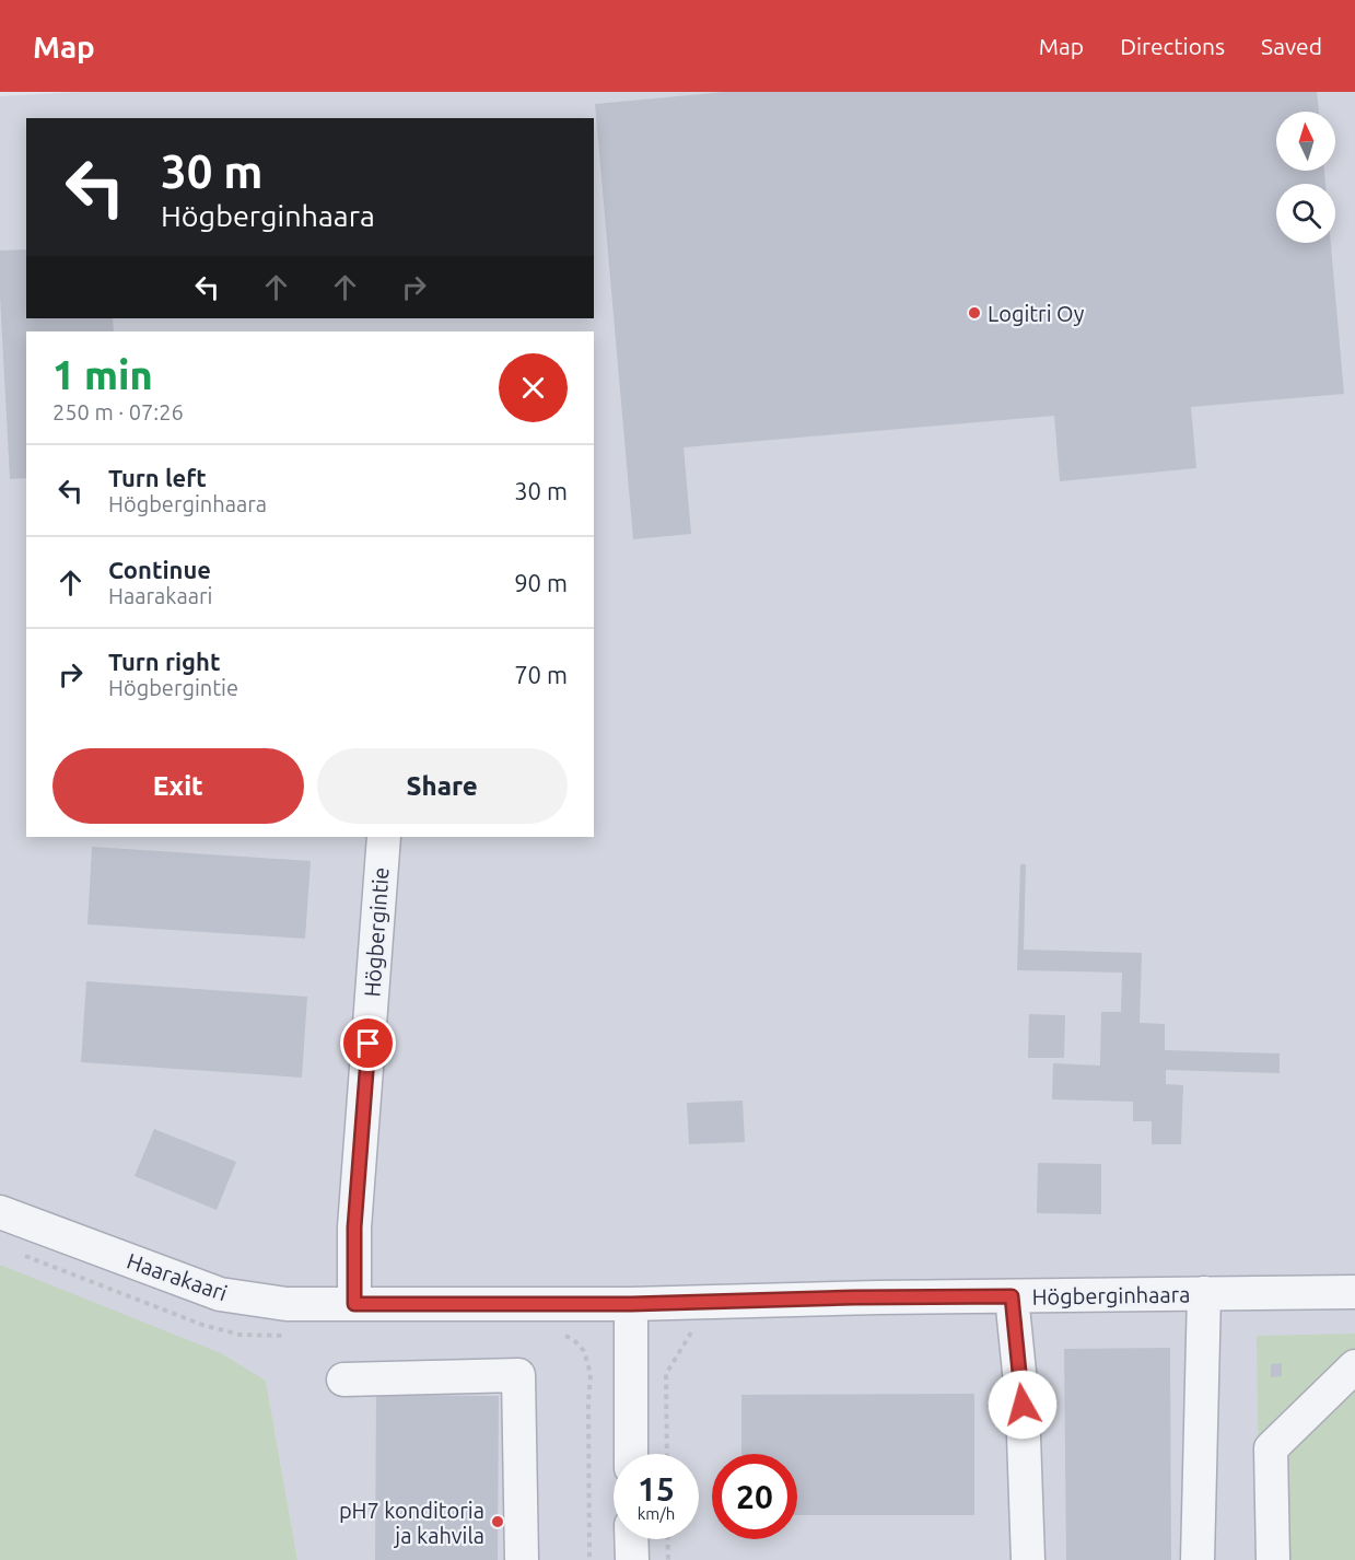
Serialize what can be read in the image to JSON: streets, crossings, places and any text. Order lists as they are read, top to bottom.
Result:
{
  "streets": {
    "street": ["Högbergintie", "Haarakaari", "Högberginhaara"]
  },
  "crossings": [
    ["Högbergintie", "Haarakaari"],
    ["Haarakaari", "Högberginhaara"]
  ],
  "places": ["Logitri Oy", "pH7 konditoria ja kahvila"],
  "north": "top",
  "page": {
    "header": "Map",
    "nav": ["Map", "Directions", "Saved"],
    "turn": ["30 m", "Högberginhaara"],
    "heading": ["1 min", "250 m · 07:26"],
    "list": [
      {
        "name": "Turn left",
        "note": "Högberginhaara",
        "value": "30 m"
      },
      {
        "name": "Continue",
        "note": "Haarakaari",
        "value": "90 m"
      },
      {
        "name": "Turn right",
        "note": "Högbergintie",
        "value": "70 m"
      }
    ],
    "buttons": ["Exit", "Share"],
    "speed": "15 km/h",
    "limit": "20"
  }
}
